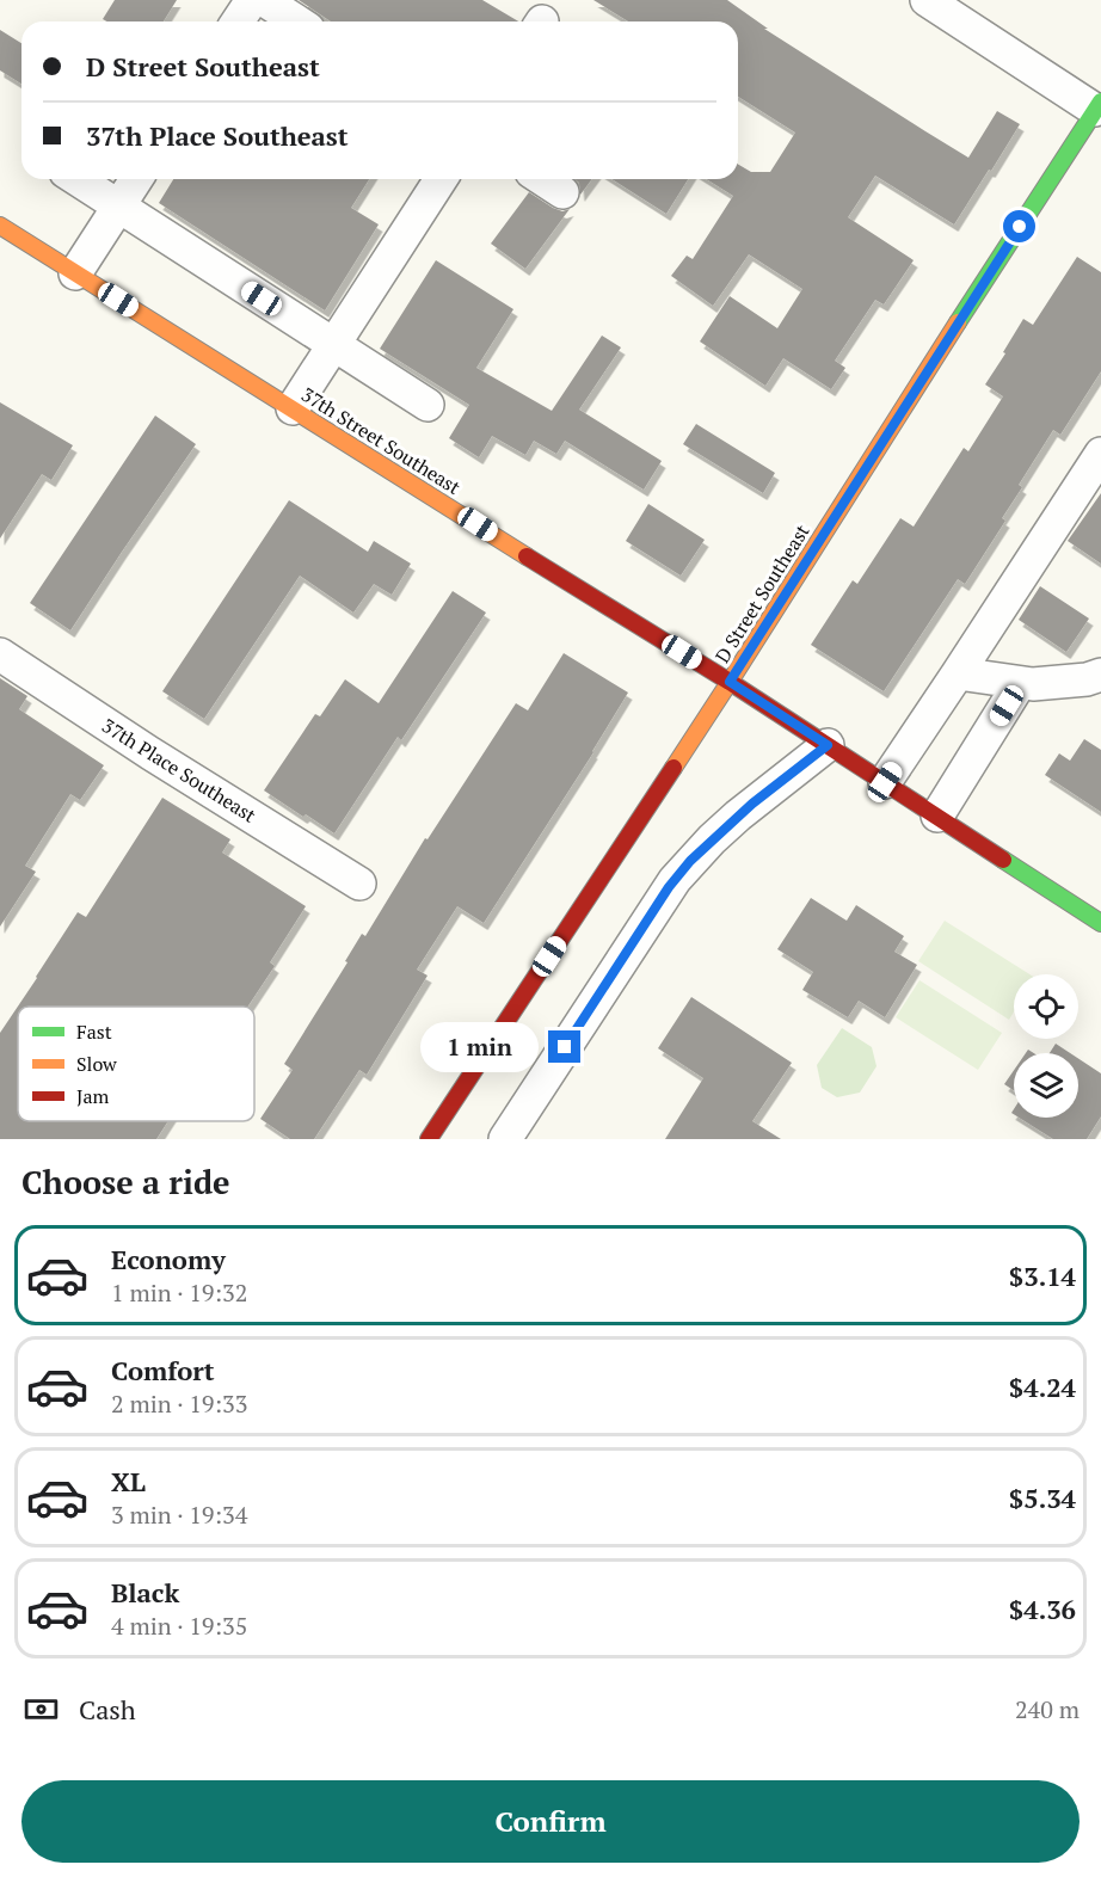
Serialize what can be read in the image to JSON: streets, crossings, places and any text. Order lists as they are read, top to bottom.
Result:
{
  "streets": {
    "street": ["37th Street Southeast", "D Street Southeast", "37th Place Southeast"]
  },
  "crossings": [
    ["37th Street Southeast", "D Street Southeast"]
  ],
  "legend": ["Fast", "Slow", "Jam"],
  "page": {
    "banner": ["D Street Southeast", "37th Place Southeast"],
    "bubble": "1 min",
    "heading": "Choose a ride",
    "list": [
      {
        "name": "Economy",
        "note": "1 min · 19:32",
        "value": "$3.14"
      },
      {
        "name": "Comfort",
        "note": "2 min · 19:33",
        "value": "$4.24"
      },
      {
        "name": "XL",
        "note": "3 min · 19:34",
        "value": "$5.34"
      },
      {
        "name": "Black",
        "note": "4 min · 19:35",
        "value": "$4.36"
      }
    ],
    "pay": ["Cash", "240 m"],
    "buttons": "Confirm"
  }
}
